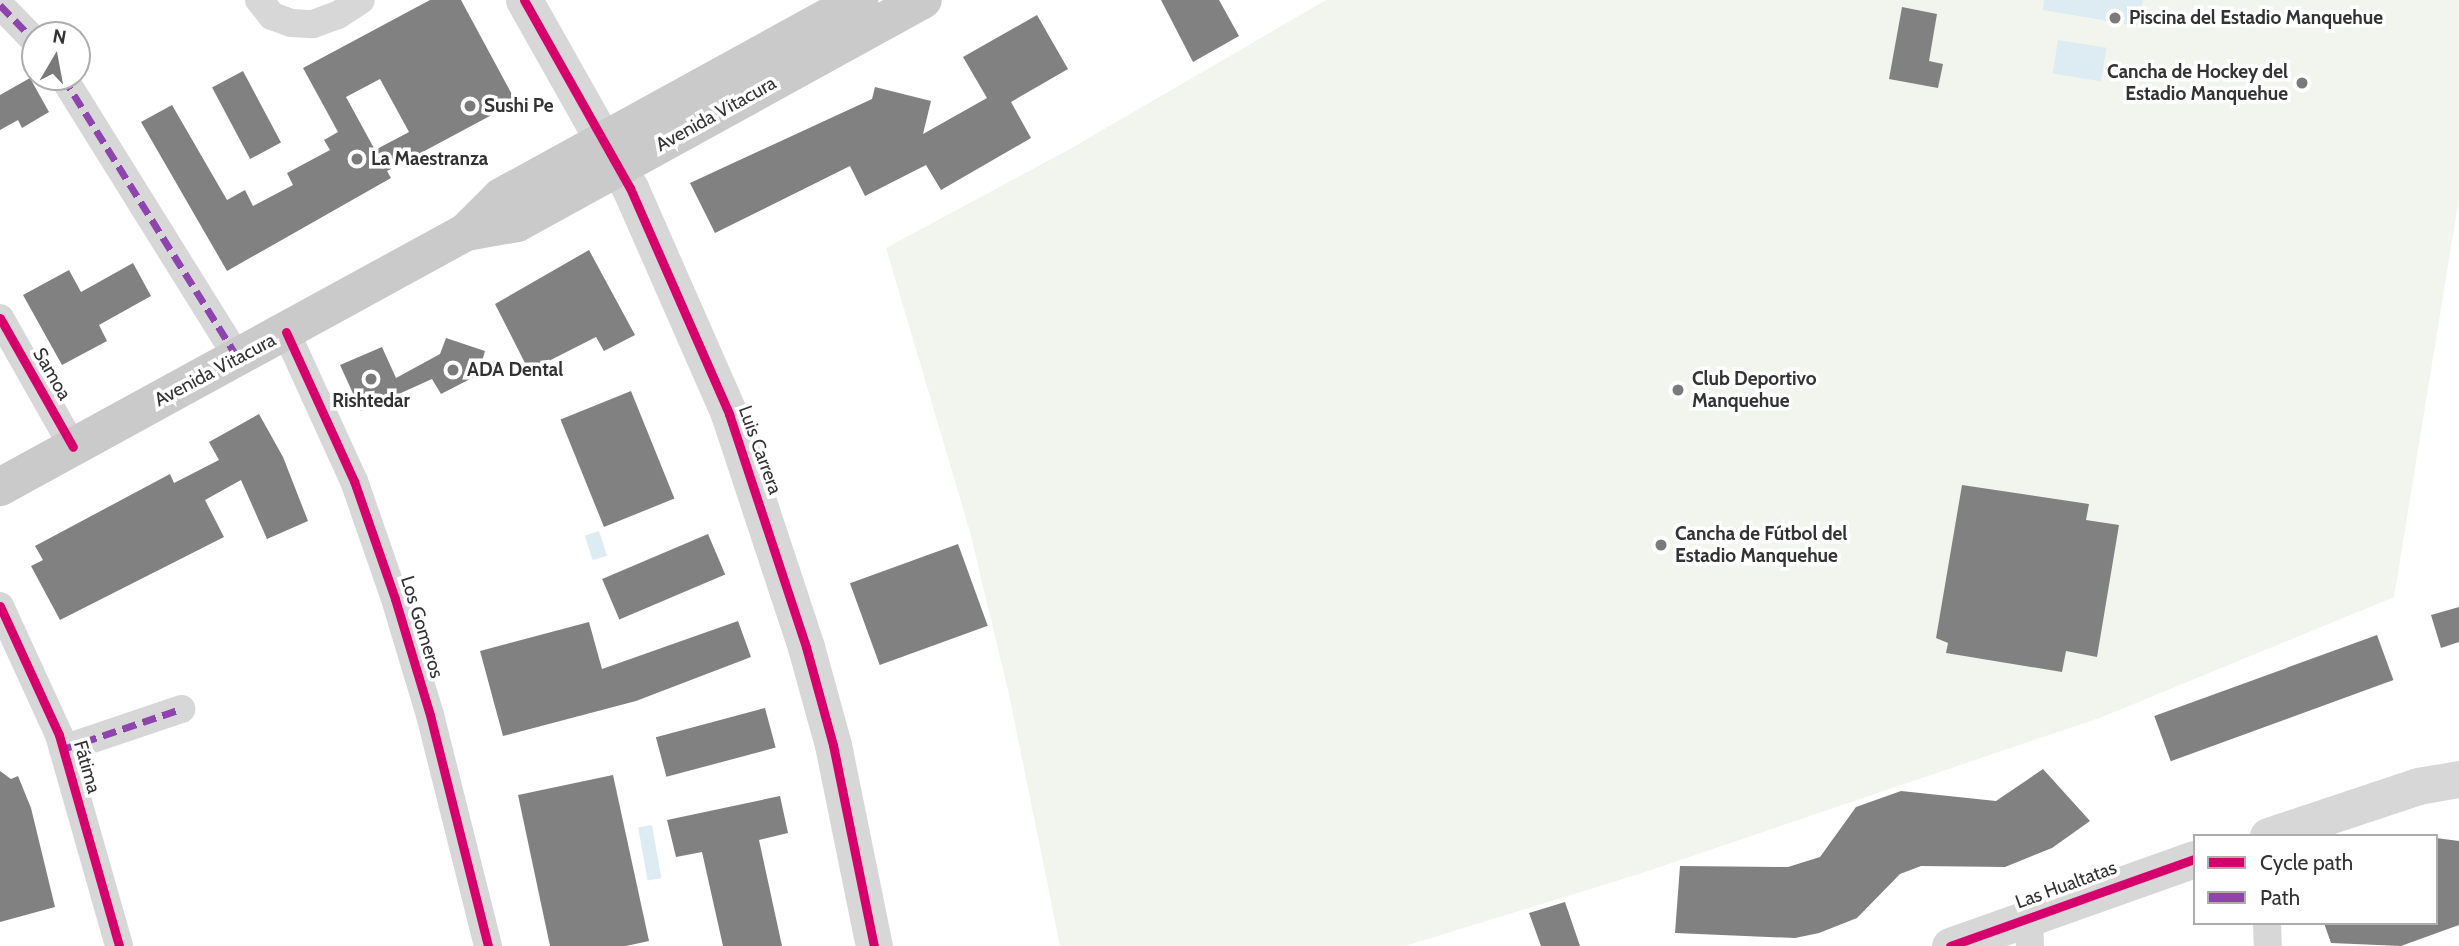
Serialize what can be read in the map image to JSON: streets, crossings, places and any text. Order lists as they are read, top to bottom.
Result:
{
  "streets": {
    "main road": ["Avenida Vitacura"],
    "street": [
      "Samoa",
      "Luis Carrera",
      "Los Gomeros",
      "Fátima",
      "Las Hualtatas"
    ]
  },
  "crossings": [
    ["Avenida Vitacura", "Samoa"],
    ["Avenida Vitacura", "Luis Carrera"],
    ["Avenida Vitacura", "Los Gomeros"]
  ],
  "places": [
    "Piscina del Estadio Manquehue",
    "Cancha de Hockey del Estadio Manquehue",
    "Sushi Pe",
    "La Maestranza",
    "ADA Dental",
    "Rishtedar",
    "Club Deportivo Manquehue",
    "Cancha de Fútbol del Estadio Manquehue"
  ],
  "legend": ["Cycle path", "Path"],
  "north": "top"
}
